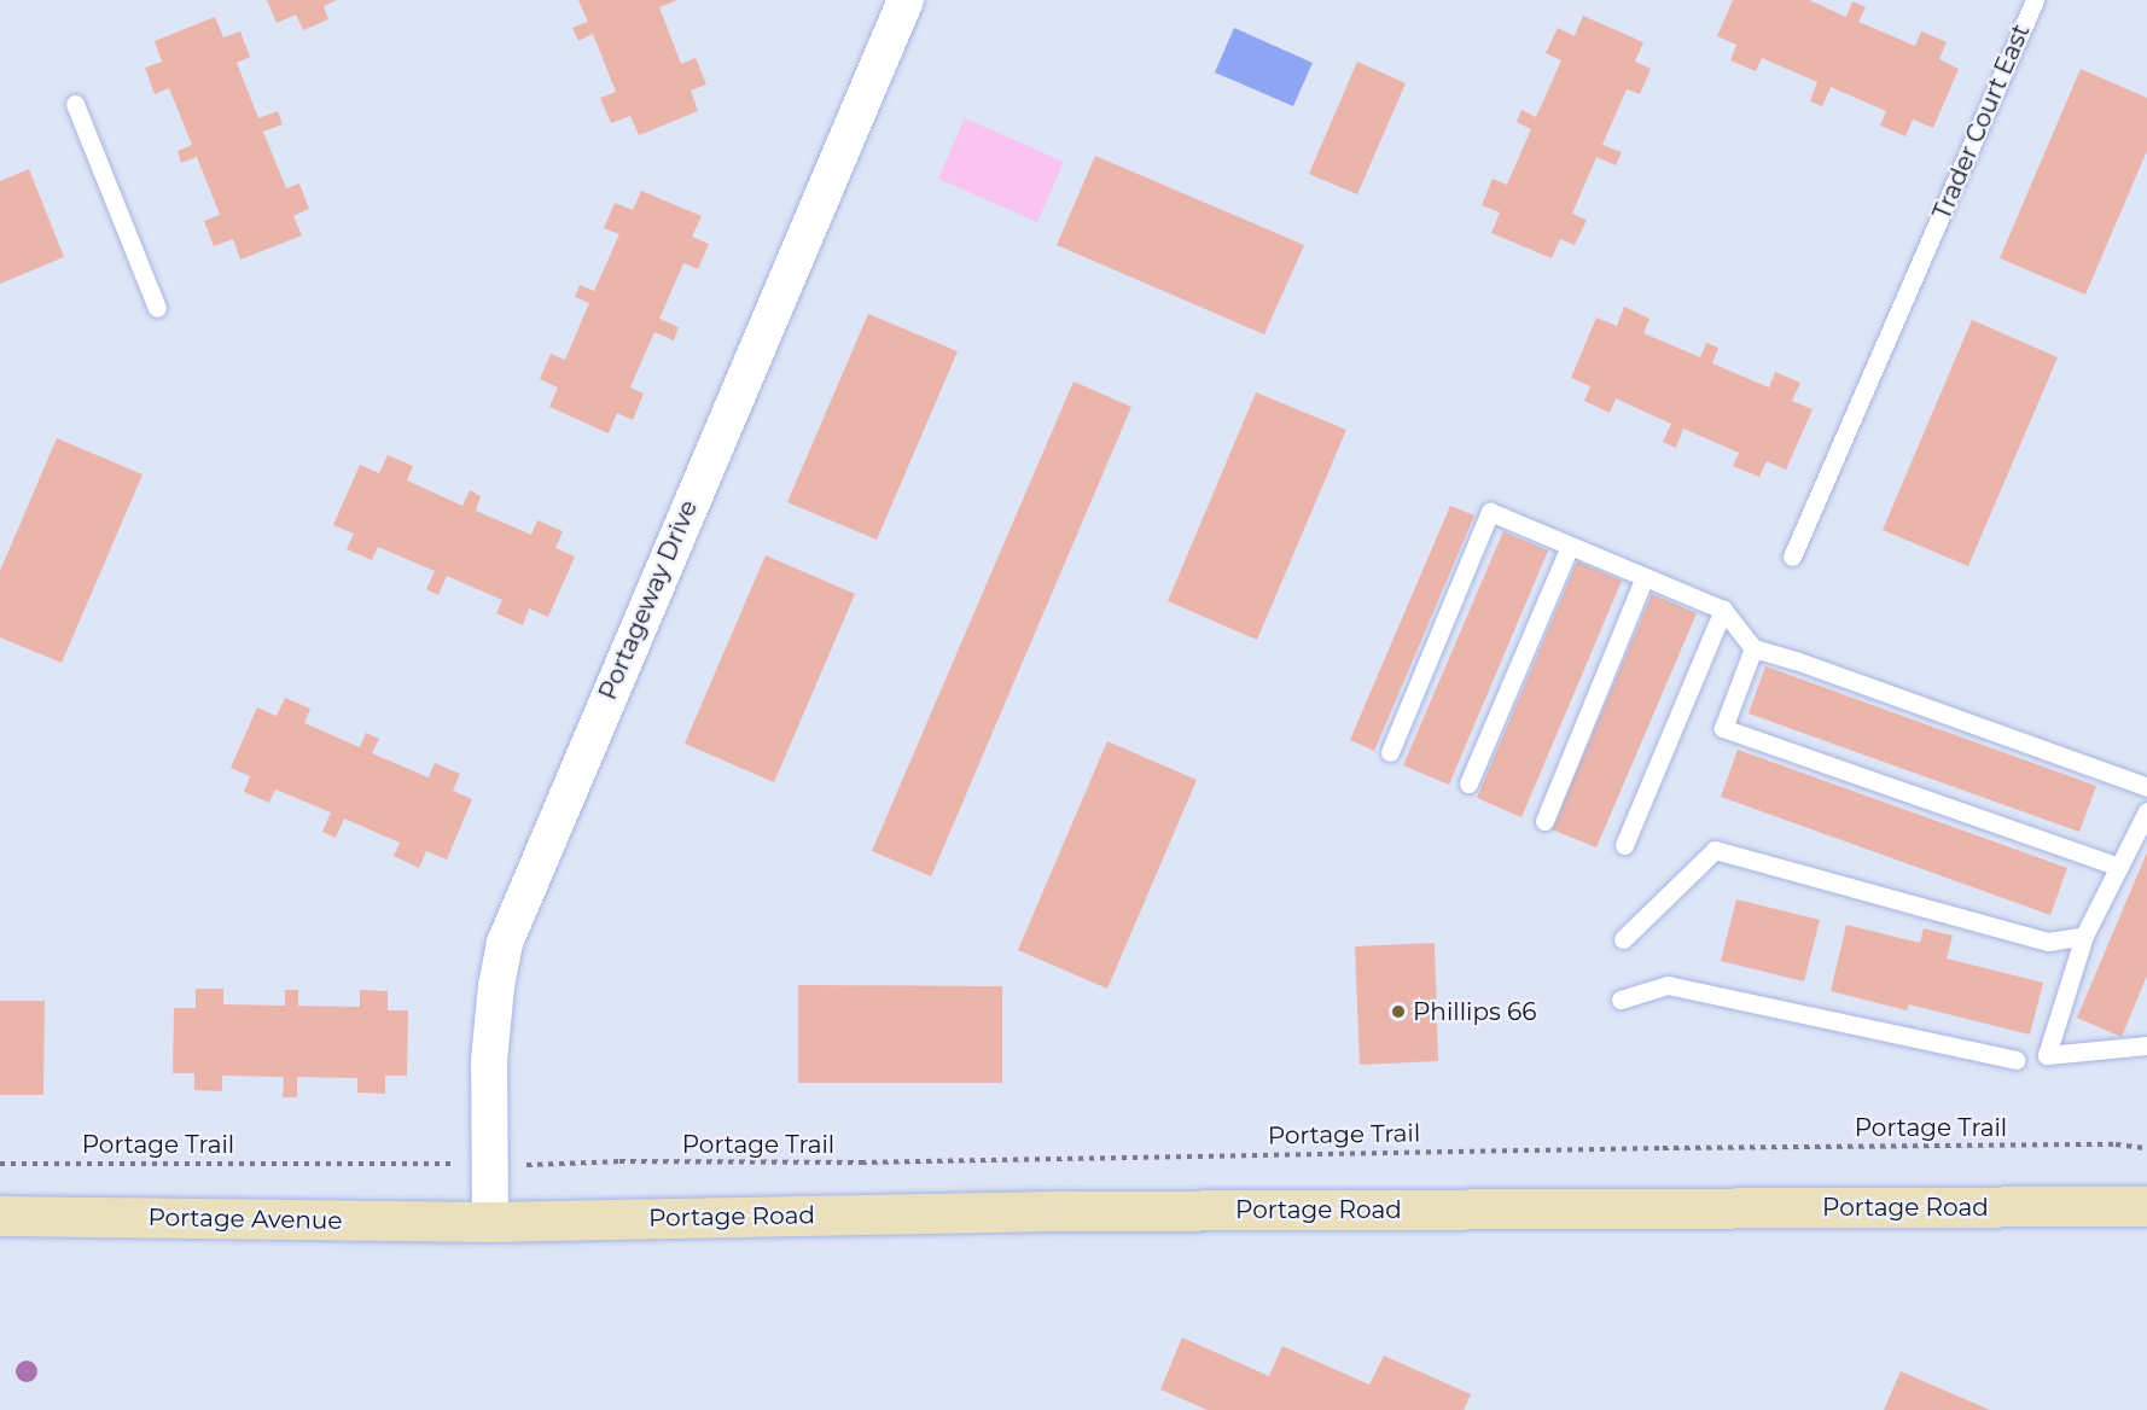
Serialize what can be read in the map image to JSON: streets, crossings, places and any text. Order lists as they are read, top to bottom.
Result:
{
  "streets": {
    "main road": ["Portage Road", "Portage Avenue"],
    "street": ["Portageway Drive"],
    "lane": ["Trader Court East"],
    "path": ["Portage Trail"]
  },
  "crossings": [
    ["Portageway Drive", "Portage Road"],
    ["Portageway Drive", "Portage Avenue"],
    ["Portage Road", "Portage Avenue"]
  ],
  "places": ["Phillips 66"]
}
